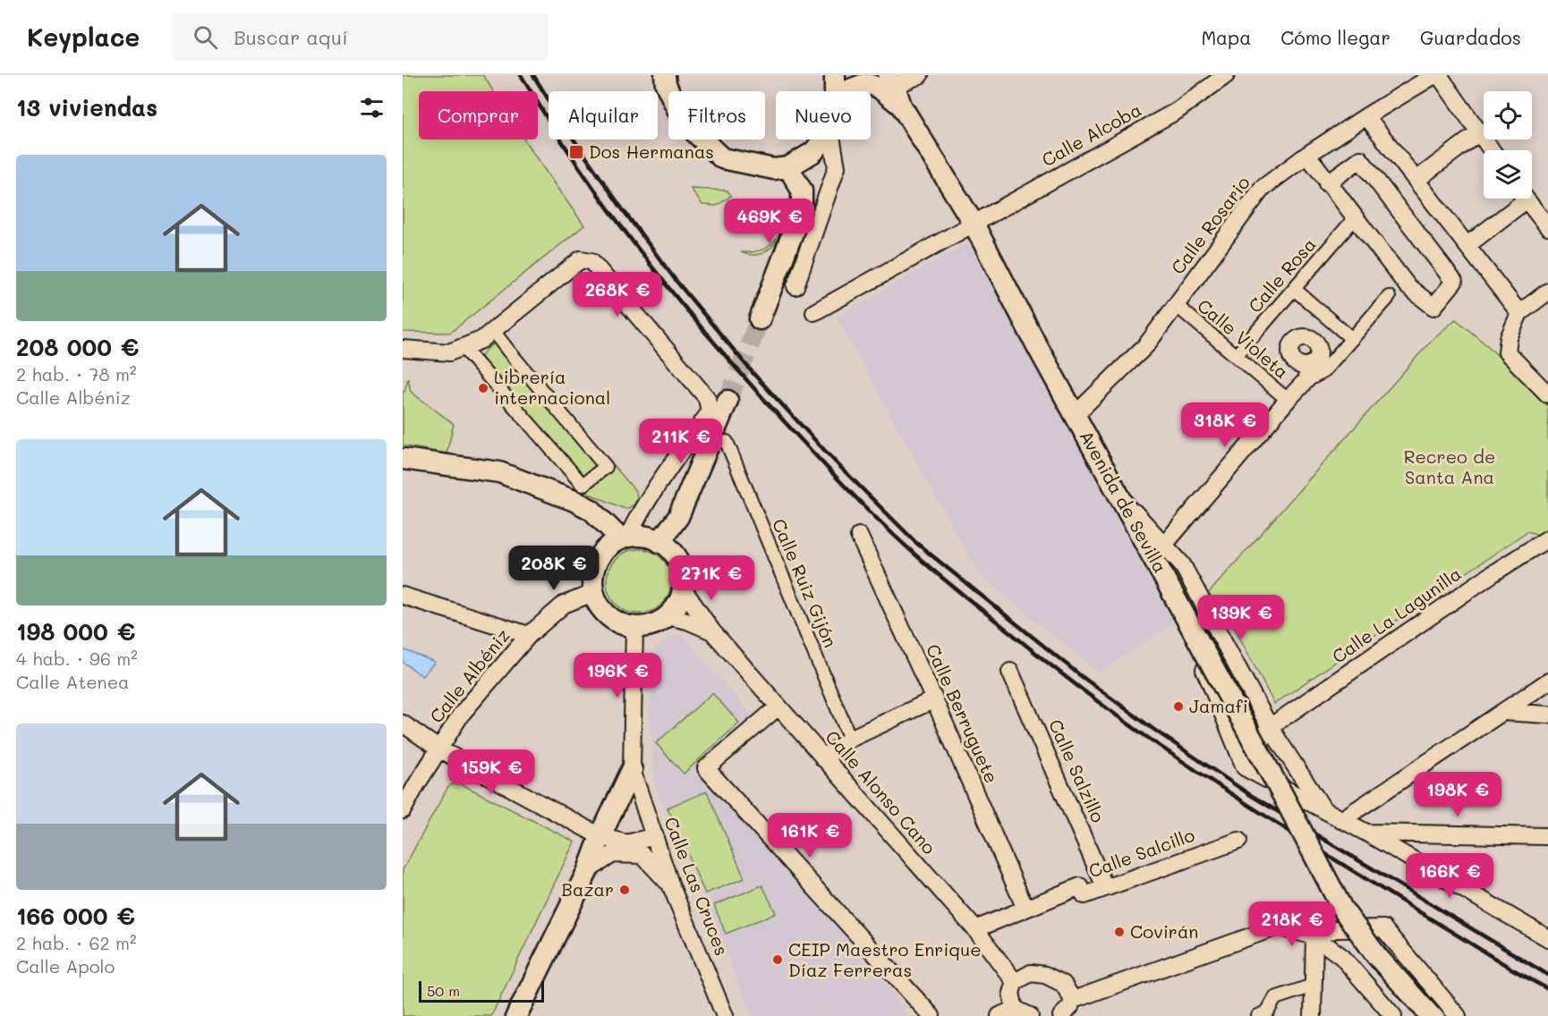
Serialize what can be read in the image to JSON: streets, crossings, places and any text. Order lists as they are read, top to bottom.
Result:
{
  "streets": {
    "street": [
      "Calle Alcoba",
      "Calle Rosario",
      "Calle Rosa",
      "Calle Violeta",
      "Avenida de Sevilla",
      "Calle Ruiz Gijón",
      "Calle La Lagunilla",
      "Calle Albéniz",
      "Calle Berruguete",
      "Calle Salzillo",
      "Calle Alonso Cano",
      "Calle Salcillo",
      "Calle Las Cruces"
    ]
  },
  "crossings": [
    ["Calle Alcoba", "Avenida de Sevilla"],
    ["Calle Rosario", "Calle Violeta"],
    ["Calle Rosario", "Avenida de Sevilla"],
    ["Calle Rosa", "Calle Violeta"],
    ["Calle Albéniz", "Calle Alonso Cano"],
    ["Calle Berruguete", "Calle Salcillo"],
    ["Calle Salzillo", "Calle Salcillo"],
    ["Calle Alonso Cano", "Calle Salcillo"]
  ],
  "parks": ["Recreo de Santa Ana"],
  "places": {
    "transit": ["Dos Hermanas"],
    "other": [
      "Librería internacional",
      "Jamafi",
      "Bazar",
      "Covirán",
      "CEIP Maestro Enrique Díaz Ferreras"
    ]
  },
  "scale_bar": "50 m",
  "page": {
    "header": "Keyplace",
    "search": "Buscar aquí",
    "nav": ["Mapa", "Cómo llegar", "Guardados"],
    "heading": "13 viviendas",
    "chip": [
      "Comprar",
      "Alquilar",
      "Filtros",
      "Nuevo"
    ],
    "list": [
      {
        "name": "208 000 €",
        "note": "2 hab. · 78 m² · Calle Albéniz"
      },
      {
        "name": "198 000 €",
        "note": "4 hab. · 96 m² · Calle Atenea"
      },
      {
        "name": "166 000 €",
        "note": "2 hab. · 62 m² · Calle Apolo"
      }
    ],
    "price": [
      "469K €",
      "268K €",
      "318K €",
      "211K €",
      "208K €",
      "271K €",
      "139K €",
      "196K €",
      "159K €",
      "198K €",
      "161K €",
      "166K €",
      "218K €"
    ],
    "scale": "50 m"
  }
}
